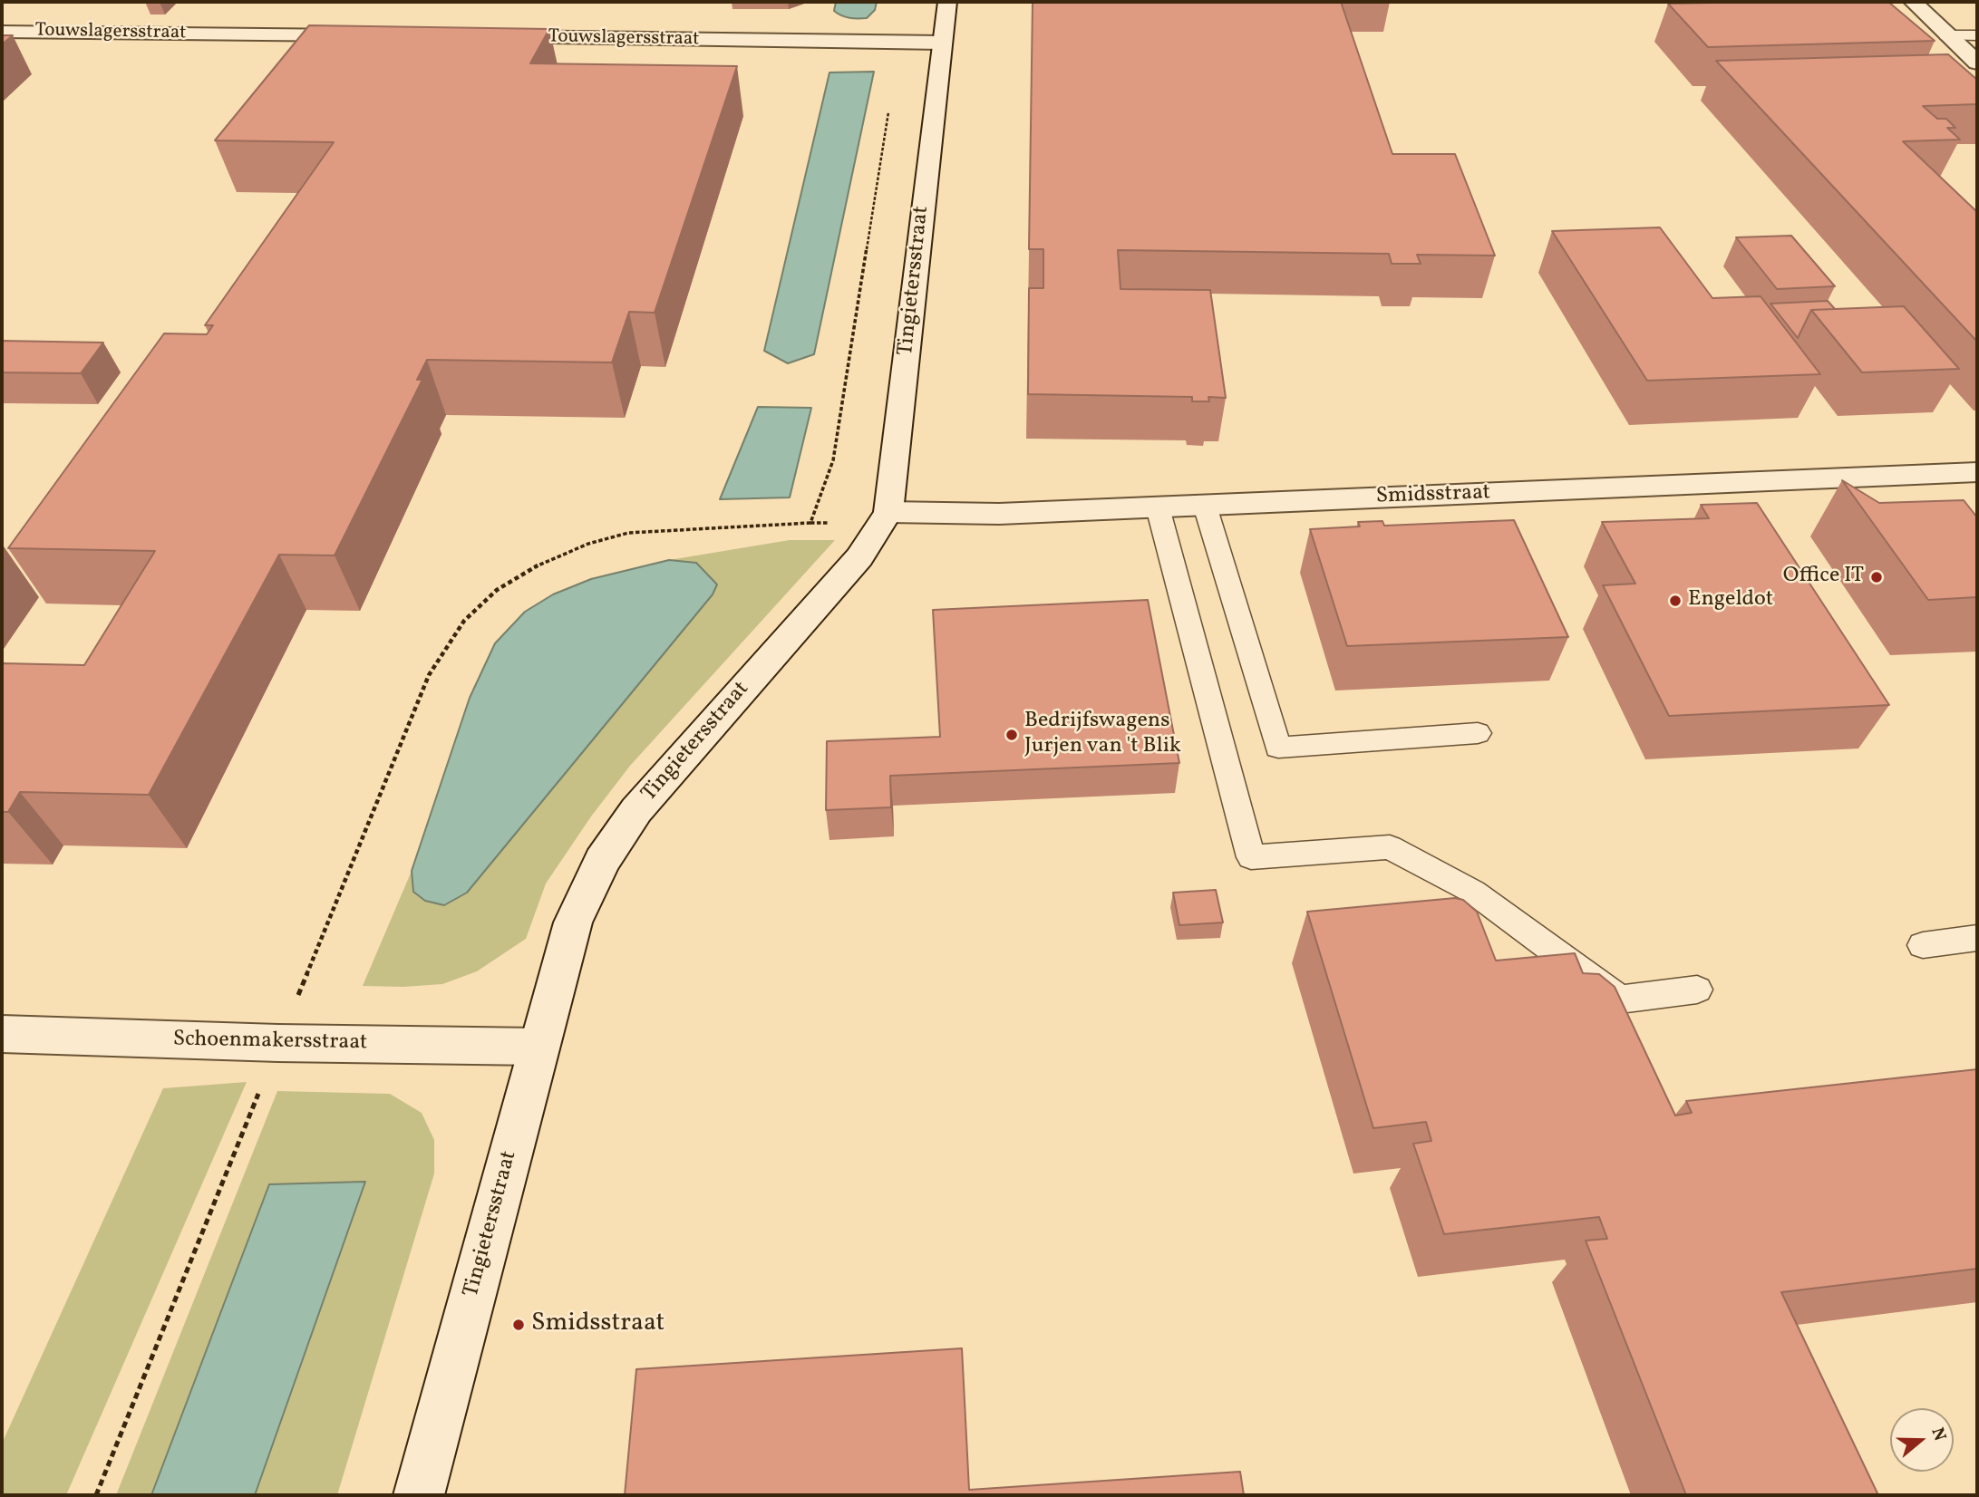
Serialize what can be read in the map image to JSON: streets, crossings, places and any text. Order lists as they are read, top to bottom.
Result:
{
  "streets": {
    "street": [
      "Touwslagersstraat",
      "Tingietersstraat",
      "Smidsstraat",
      "Schoenmakersstraat"
    ]
  },
  "crossings": [
    ["Touwslagersstraat", "Tingietersstraat"],
    ["Tingietersstraat", "Smidsstraat"],
    ["Tingietersstraat", "Schoenmakersstraat"]
  ],
  "places": [
    "Office IT",
    "Engeldot",
    "Bedrijfswagens Jurjen van 't Blik",
    "Smidsstraat"
  ],
  "north": "right"
}
